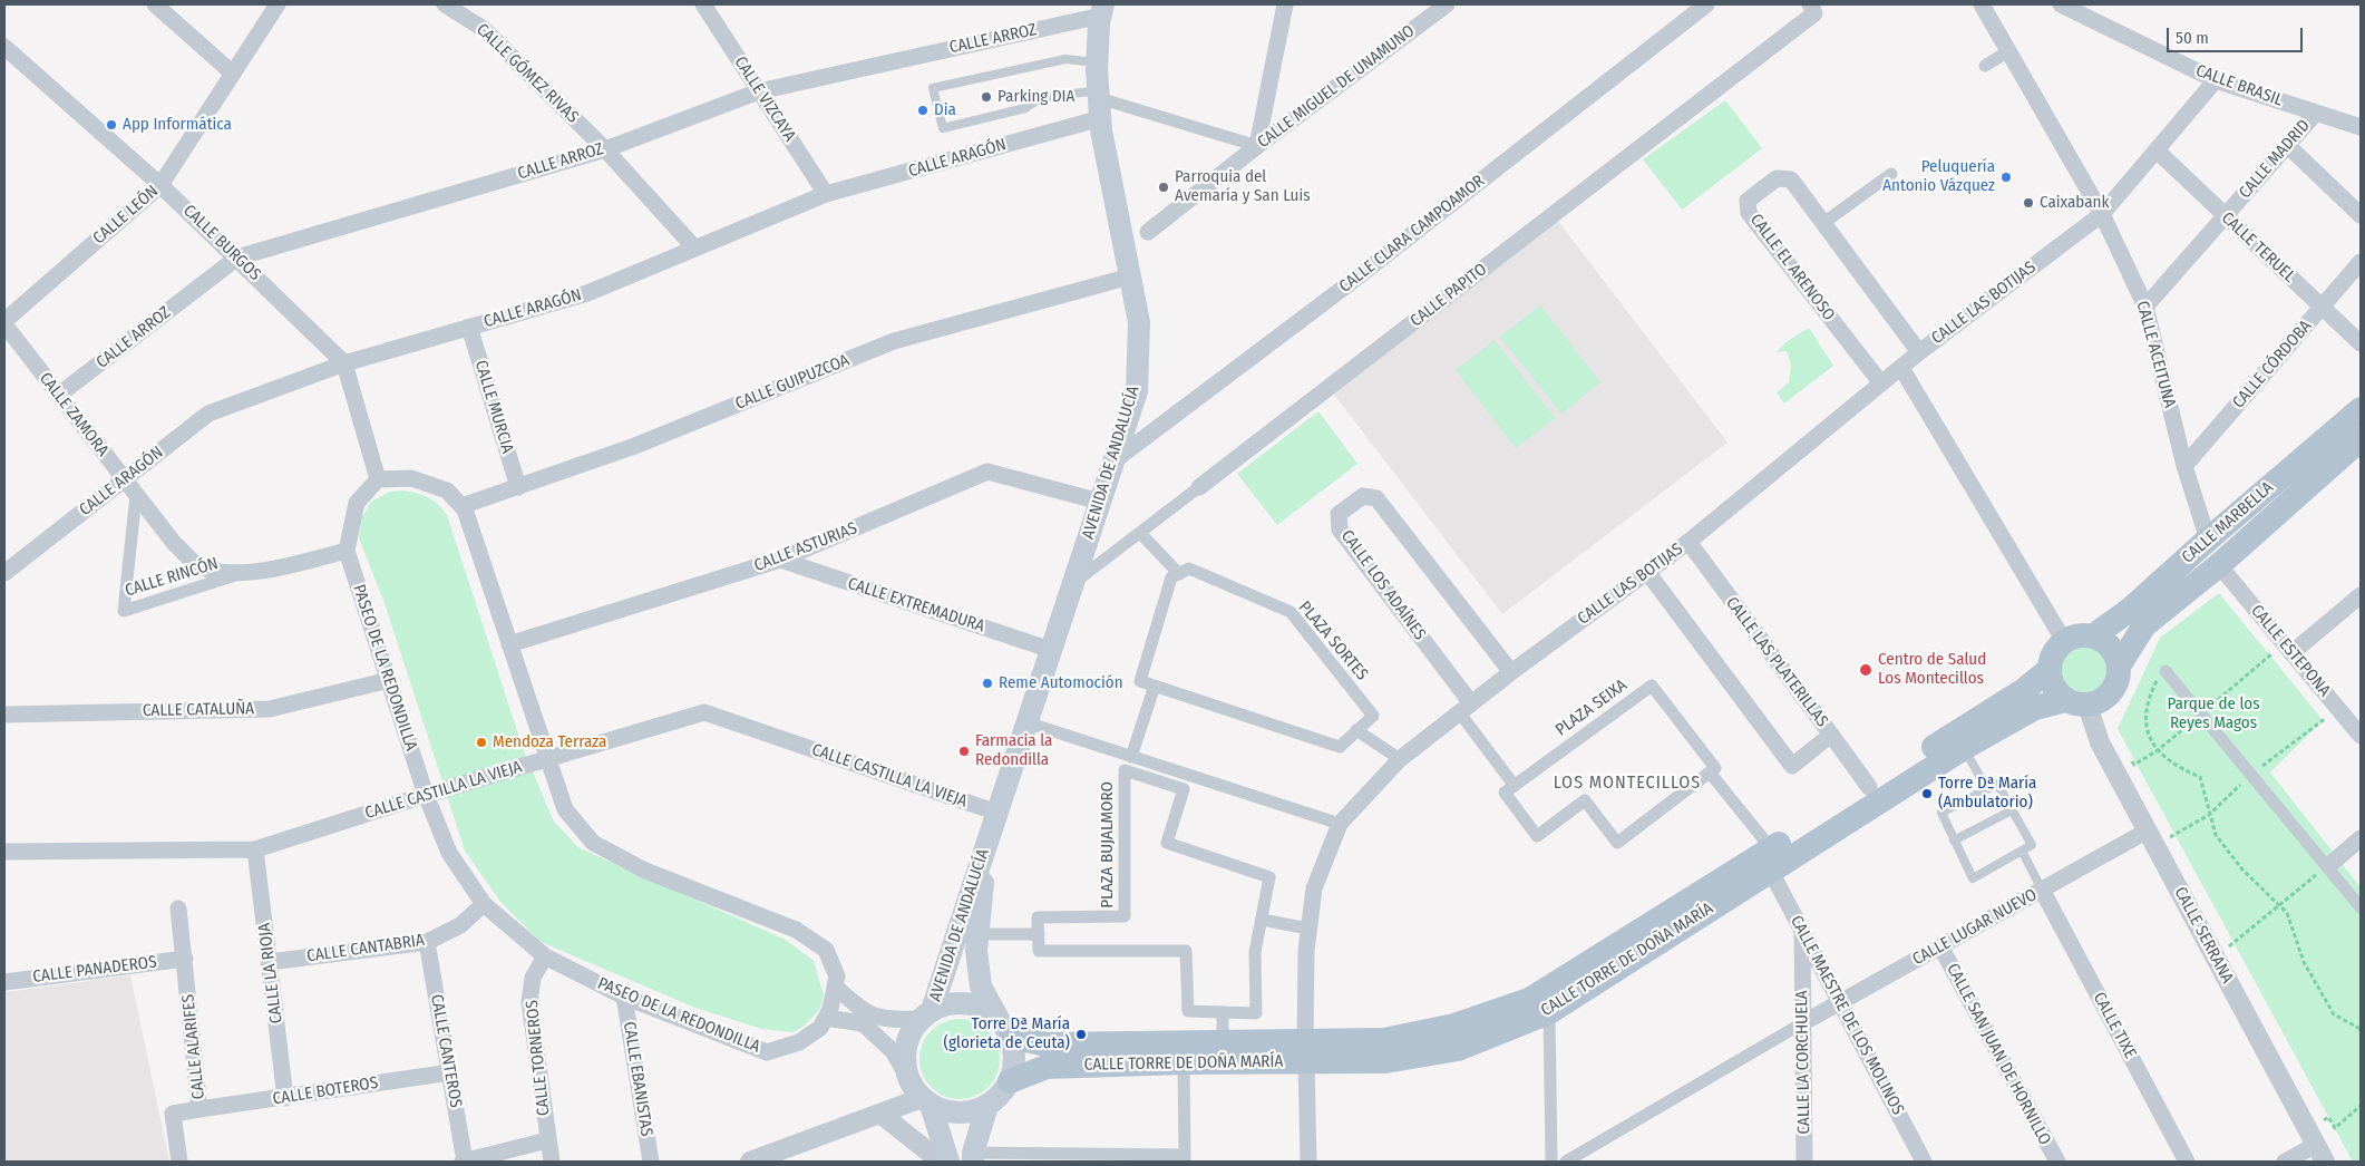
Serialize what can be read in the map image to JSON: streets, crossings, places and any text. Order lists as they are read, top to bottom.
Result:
{
  "streets": {
    "main road": ["AVENIDA DE ANDALUCÍA", "CALLE MARBELLA", "CALLE TORRE DE DOÑA MARÍA"],
    "street": [
      "CALLE ARROZ",
      "CALLE GÓMEZ RIVAS",
      "CALLE BRASIL",
      "CALLE MIGUEL DE UNAMUNO",
      "CALLE VIZCAYA",
      "CALLE ARAGÓN",
      "CALLE MADRID",
      "CALLE LEÓN",
      "CALLE CLARA CAMPOAMOR",
      "CALLE BURGOS",
      "CALLE TERUEL",
      "CALLE EL ARENOSO",
      "CALLE PAPITO",
      "CALLE LAS BOTIJAS",
      "CALLE ACEITUNA",
      "CALLE CÓRDOBA",
      "CALLE GUIPUZCOA",
      "CALLE MURCIA",
      "CALLE ZAMORA",
      "CALLE ASTURIAS",
      "CALLE RINCÓN",
      "CALLE LOS ADAÍNES",
      "CALLE EXTREMADURA",
      "PLAZA SORTES",
      "CALLE ESTEPONA",
      "CALLE LAS PLATERILLAS",
      "PASEO DE LA REDONDILLA",
      "PLAZA SEIXA",
      "CALLE CATALUÑA",
      "CALLE CASTILLA LA VIEJA",
      "PLAZA BUJALMORO",
      "CALLE LUGAR NUEVO",
      "CALLE SERRANA",
      "CALLE CANTABRIA",
      "CALLE PANADEROS",
      "CALLE LA RIOJA",
      "CALLE MAESTRE DE LOS MOLINOS",
      "CALLE TIXE",
      "CALLE ALARIFES",
      "CALLE CANTEROS",
      "CALLE SAN JUAN DE HORNILLO",
      "CALLE TORNEROS",
      "CALLE LA CORCHUELA",
      "CALLE EBANISTAS",
      "CALLE BOTEROS"
    ]
  },
  "crossings": [
    ["CALLE ARROZ", "CALLE GÓMEZ RIVAS"],
    ["CALLE ARROZ", "CALLE VIZCAYA"],
    ["CALLE ARROZ", "CALLE BURGOS"],
    ["CALLE ARROZ", "CALLE ZAMORA"],
    ["CALLE ARROZ", "AVENIDA DE ANDALUCÍA"],
    ["CALLE GÓMEZ RIVAS", "CALLE ARAGÓN"],
    ["CALLE BRASIL", "CALLE MADRID"],
    ["CALLE BRASIL", "CALLE LAS BOTIJAS"],
    ["CALLE VIZCAYA", "CALLE ARAGÓN"],
    ["CALLE ARAGÓN", "CALLE BURGOS"],
    ["CALLE ARAGÓN", "CALLE MURCIA"],
    ["CALLE ARAGÓN", "CALLE ZAMORA"],
    ["CALLE ARAGÓN", "AVENIDA DE ANDALUCÍA"],
    ["CALLE MADRID", "CALLE TERUEL"],
    ["CALLE MADRID", "CALLE ACEITUNA"],
    ["CALLE LEÓN", "CALLE BURGOS"],
    ["CALLE LEÓN", "CALLE ZAMORA"],
    ["CALLE CLARA CAMPOAMOR", "AVENIDA DE ANDALUCÍA"],
    ["CALLE BURGOS", "PASEO DE LA REDONDILLA"],
    ["CALLE TERUEL", "CALLE LAS BOTIJAS"],
    ["CALLE TERUEL", "CALLE CÓRDOBA"],
    ["CALLE EL ARENOSO", "CALLE LAS BOTIJAS"],
    ["CALLE PAPITO", "AVENIDA DE ANDALUCÍA"],
    ["CALLE LAS BOTIJAS", "CALLE ACEITUNA"],
    ["CALLE LAS BOTIJAS", "CALLE LOS ADAÍNES"],
    ["CALLE LAS BOTIJAS", "CALLE LAS PLATERILLAS"],
    ["CALLE LAS BOTIJAS", "CALLE TORRE DE DOÑA MARÍA"],
    ["CALLE ACEITUNA", "CALLE CÓRDOBA"],
    ["CALLE ACEITUNA", "CALLE MARBELLA"],
    ["CALLE GUIPUZCOA", "CALLE MURCIA"],
    ["CALLE GUIPUZCOA", "AVENIDA DE ANDALUCÍA"],
    ["CALLE GUIPUZCOA", "PASEO DE LA REDONDILLA"],
    ["CALLE ZAMORA", "CALLE RINCÓN"],
    ["CALLE ZAMORA", "PASEO DE LA REDONDILLA"],
    ["AVENIDA DE ANDALUCÍA", "CALLE ASTURIAS"],
    ["AVENIDA DE ANDALUCÍA", "CALLE EXTREMADURA"],
    ["AVENIDA DE ANDALUCÍA", "CALLE CASTILLA LA VIEJA"],
    ["AVENIDA DE ANDALUCÍA", "CALLE TORRE DE DOÑA MARÍA"],
    ["CALLE MARBELLA", "CALLE ESTEPONA"],
    ["CALLE MARBELLA", "CALLE SERRANA"],
    ["CALLE MARBELLA", "CALLE TORRE DE DOÑA MARÍA"],
    ["CALLE ASTURIAS", "CALLE EXTREMADURA"],
    ["CALLE ASTURIAS", "PASEO DE LA REDONDILLA"],
    ["PASEO DE LA REDONDILLA", "CALLE CATALUÑA"],
    ["PASEO DE LA REDONDILLA", "CALLE CASTILLA LA VIEJA"],
    ["PASEO DE LA REDONDILLA", "CALLE CANTABRIA"],
    ["PASEO DE LA REDONDILLA", "CALLE TORNEROS"],
    ["PASEO DE LA REDONDILLA", "CALLE EBANISTAS"],
    ["PLAZA SEIXA", "CALLE TORRE DE DOÑA MARÍA"],
    ["PLAZA SEIXA", "CALLE MAESTRE DE LOS MOLINOS"],
    ["CALLE CASTILLA LA VIEJA", "CALLE LA RIOJA"],
    ["CALLE LUGAR NUEVO", "CALLE SERRANA"],
    ["CALLE LUGAR NUEVO", "CALLE MAESTRE DE LOS MOLINOS"],
    ["CALLE LUGAR NUEVO", "CALLE TIXE"],
    ["CALLE LUGAR NUEVO", "CALLE SAN JUAN DE HORNILLO"],
    ["CALLE LUGAR NUEVO", "CALLE LA CORCHUELA"],
    ["CALLE SERRANA", "CALLE TORRE DE DOÑA MARÍA"],
    ["CALLE CANTABRIA", "CALLE LA RIOJA"],
    ["CALLE CANTABRIA", "CALLE CANTEROS"],
    ["CALLE TORRE DE DOÑA MARÍA", "CALLE MAESTRE DE LOS MOLINOS"],
    ["CALLE PANADEROS", "CALLE ALARIFES"],
    ["CALLE LA RIOJA", "CALLE BOTEROS"],
    ["CALLE MAESTRE DE LOS MOLINOS", "CALLE LA CORCHUELA"],
    ["CALLE ALARIFES", "CALLE BOTEROS"],
    ["CALLE CANTEROS", "CALLE BOTEROS"]
  ],
  "districts": ["LOS MONTECILLOS"],
  "parks": ["Parque de los Reyes Magos"],
  "places": [
    "Parking DIA",
    "Dia",
    "App Informática",
    "Peluquería Antonio Vázquez",
    "Parroquia del Avemaría y San Luis",
    "Caixabank",
    "Centro de Salud Los Montecillos",
    "Reme Automoción",
    "Mendoza Terraza",
    "Farmacia la Redondilla",
    "Torre Dª María (Ambulatorio)",
    "Torre Dª María (glorieta de Ceuta)"
  ],
  "scale_bar": "50 m"
}
